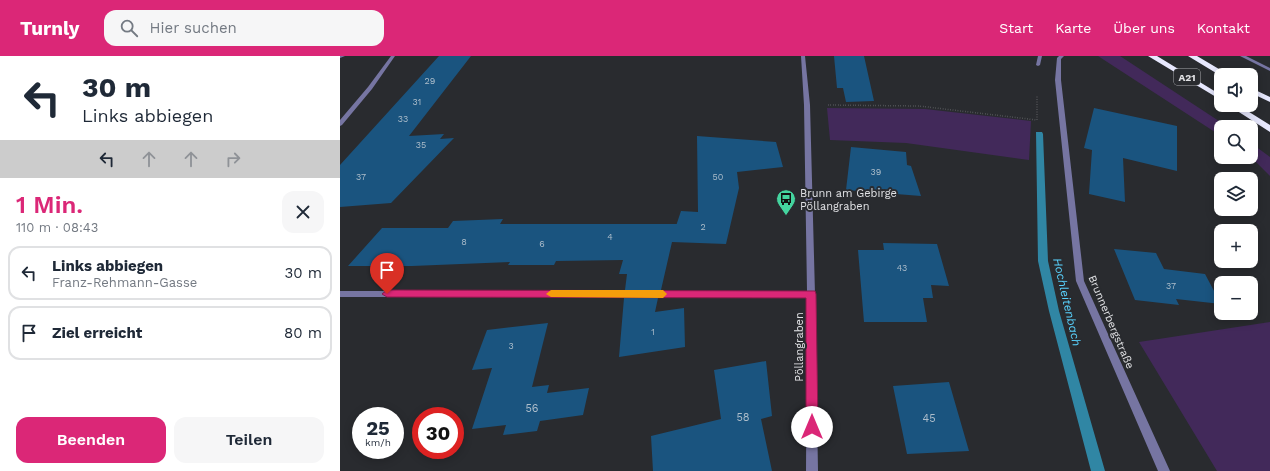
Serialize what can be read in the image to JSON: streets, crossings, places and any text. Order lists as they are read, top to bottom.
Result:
{
  "streets": {
    "highway": ["A21"],
    "street": ["Brunnerbergstraße", "Pöllangraben"]
  },
  "water": ["Hochleitenbach"],
  "places": {
    "bus stop": ["Brunn am Gebirge Pöllangraben"]
  },
  "house_numbers": [
    "29",
    "31",
    "33",
    "35",
    "39",
    "37",
    "50",
    "2",
    "4",
    "8",
    "6",
    "43",
    "37",
    "1",
    "3",
    "56",
    "58",
    "45"
  ],
  "page": {
    "header": "Turnly",
    "search": "Hier suchen",
    "nav": [
      "Start",
      "Karte",
      "Über uns",
      "Kontakt"
    ],
    "turn": ["30 m", "Links abbiegen"],
    "map_buttons": ["+", "−"],
    "heading": ["1 Min.", "110 m · 08:43"],
    "list": [
      {
        "name": "Links abbiegen",
        "note": "Franz-Rehmann-Gasse",
        "value": "30 m"
      },
      {
        "name": "Ziel erreicht",
        "value": "80 m"
      }
    ],
    "speed": "25 km/h",
    "limit": "30",
    "buttons": ["Beenden", "Teilen"]
  }
}
